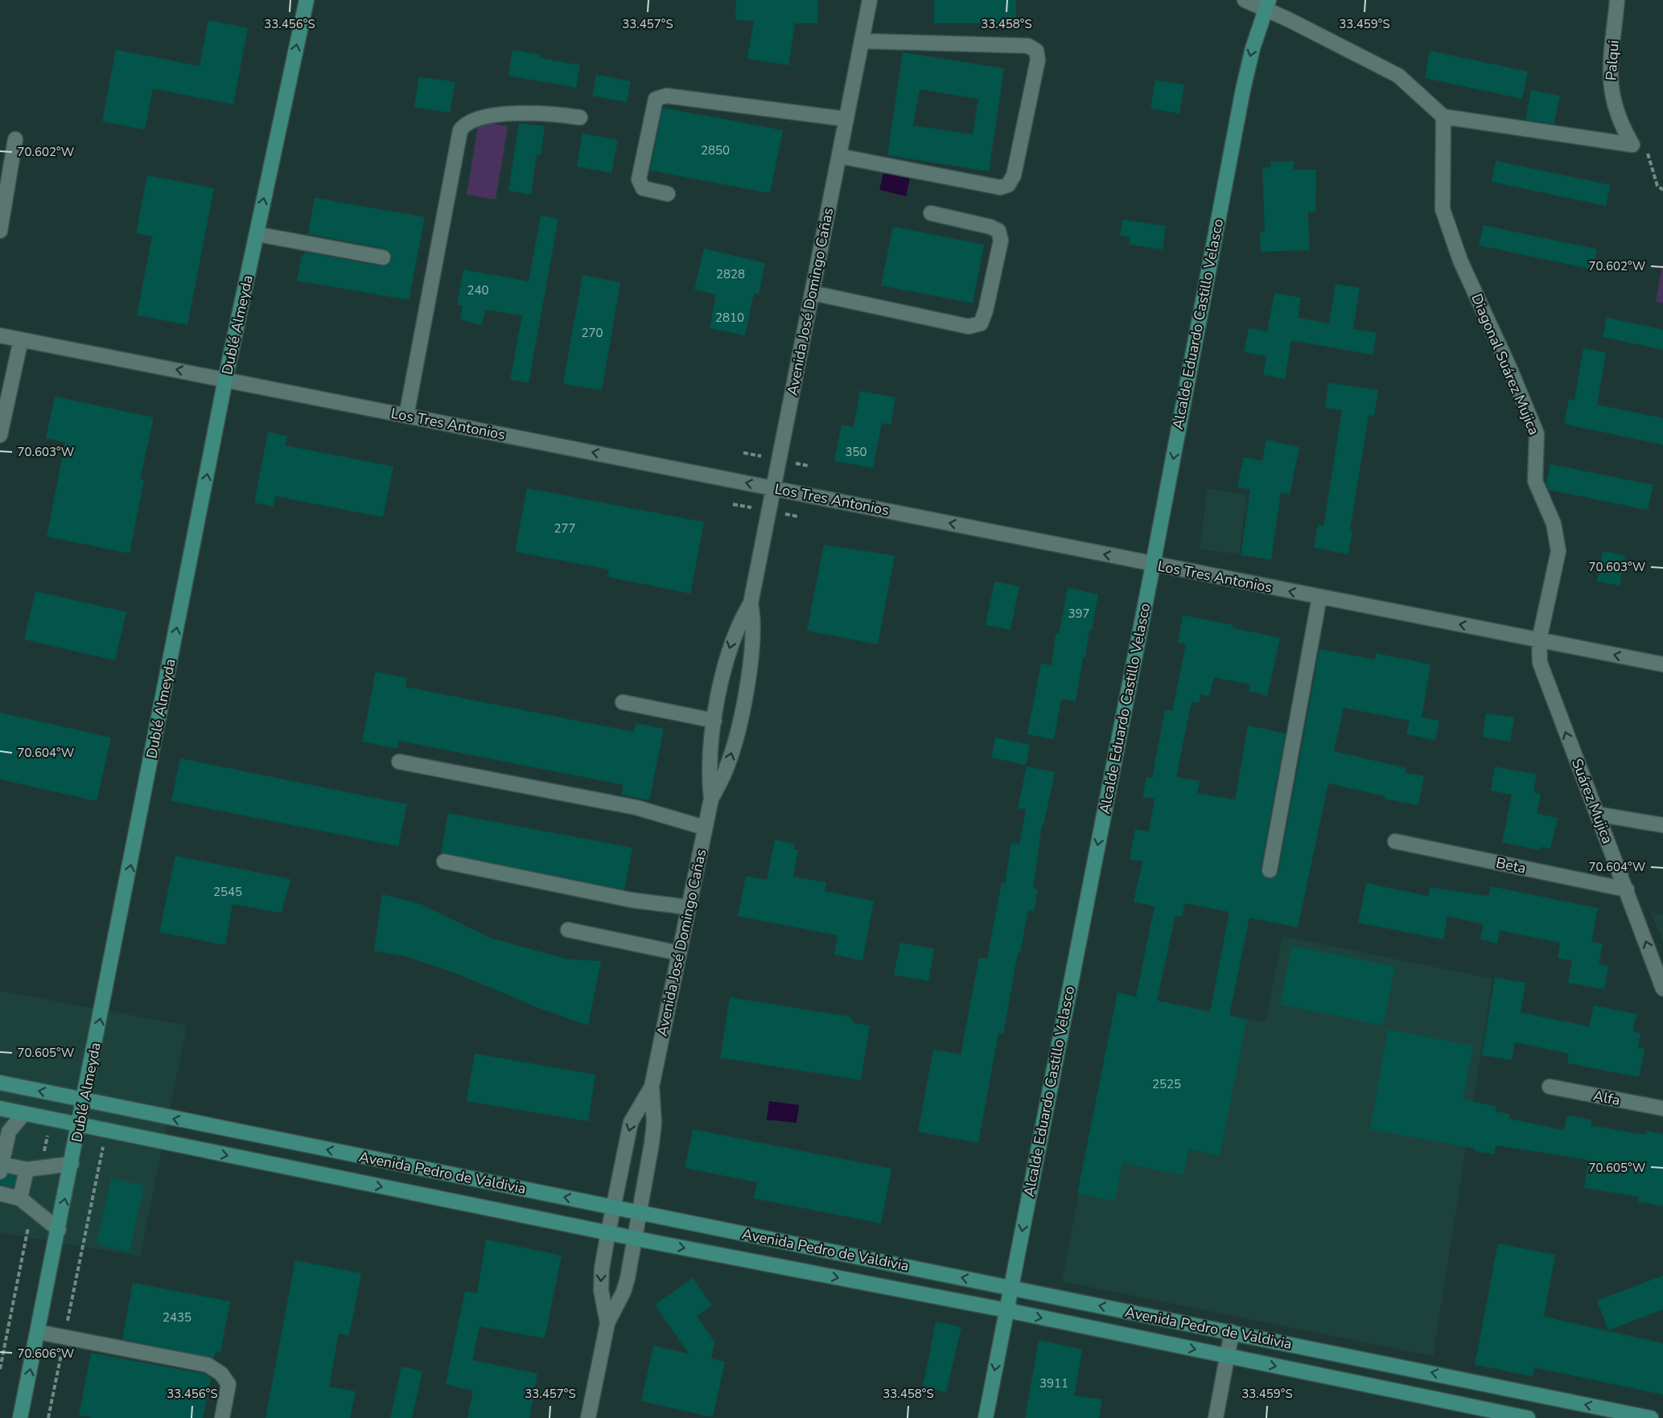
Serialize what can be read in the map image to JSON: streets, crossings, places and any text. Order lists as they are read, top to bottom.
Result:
{
  "streets": {
    "main road": ["Alcalde Eduardo Castillo Velasco", "Dublé Almeyda", "Avenida Pedro de Valdivia"],
    "street": [
      "Palqui",
      "Avenida José Domingo Cañas",
      "Diagonal Suárez Mujica",
      "Los Tres Antonios",
      "Suárez Mujica",
      "Beta",
      "Alfa"
    ]
  },
  "crossings": [
    ["Avenida José Domingo Cañas", "Los Tres Antonios"],
    ["Avenida José Domingo Cañas", "Avenida Pedro de Valdivia"],
    ["Alcalde Eduardo Castillo Velasco", "Los Tres Antonios"],
    ["Alcalde Eduardo Castillo Velasco", "Avenida Pedro de Valdivia"],
    ["Dublé Almeyda", "Los Tres Antonios"],
    ["Dublé Almeyda", "Avenida Pedro de Valdivia"],
    ["Diagonal Suárez Mujica", "Los Tres Antonios"],
    ["Diagonal Suárez Mujica", "Suárez Mujica"],
    ["Los Tres Antonios", "Suárez Mujica"],
    ["Suárez Mujica", "Beta"]
  ],
  "one_way": [
    "Alcalde Eduardo Castillo Velasco",
    "Dublé Almeyda",
    "Los Tres Antonios",
    "Suárez Mujica"
  ],
  "house_numbers": [
    "2850",
    "2828",
    "240",
    "2810",
    "270",
    "350",
    "277",
    "397",
    "2545",
    "2525",
    "2435",
    "3911"
  ],
  "coordinates": [
    "33.456°S",
    "33.457°S",
    "33.458°S",
    "33.459°S",
    "70.602°W",
    "70.603°W",
    "70.604°W",
    "70.605°W",
    "70.606°W"
  ]
}
